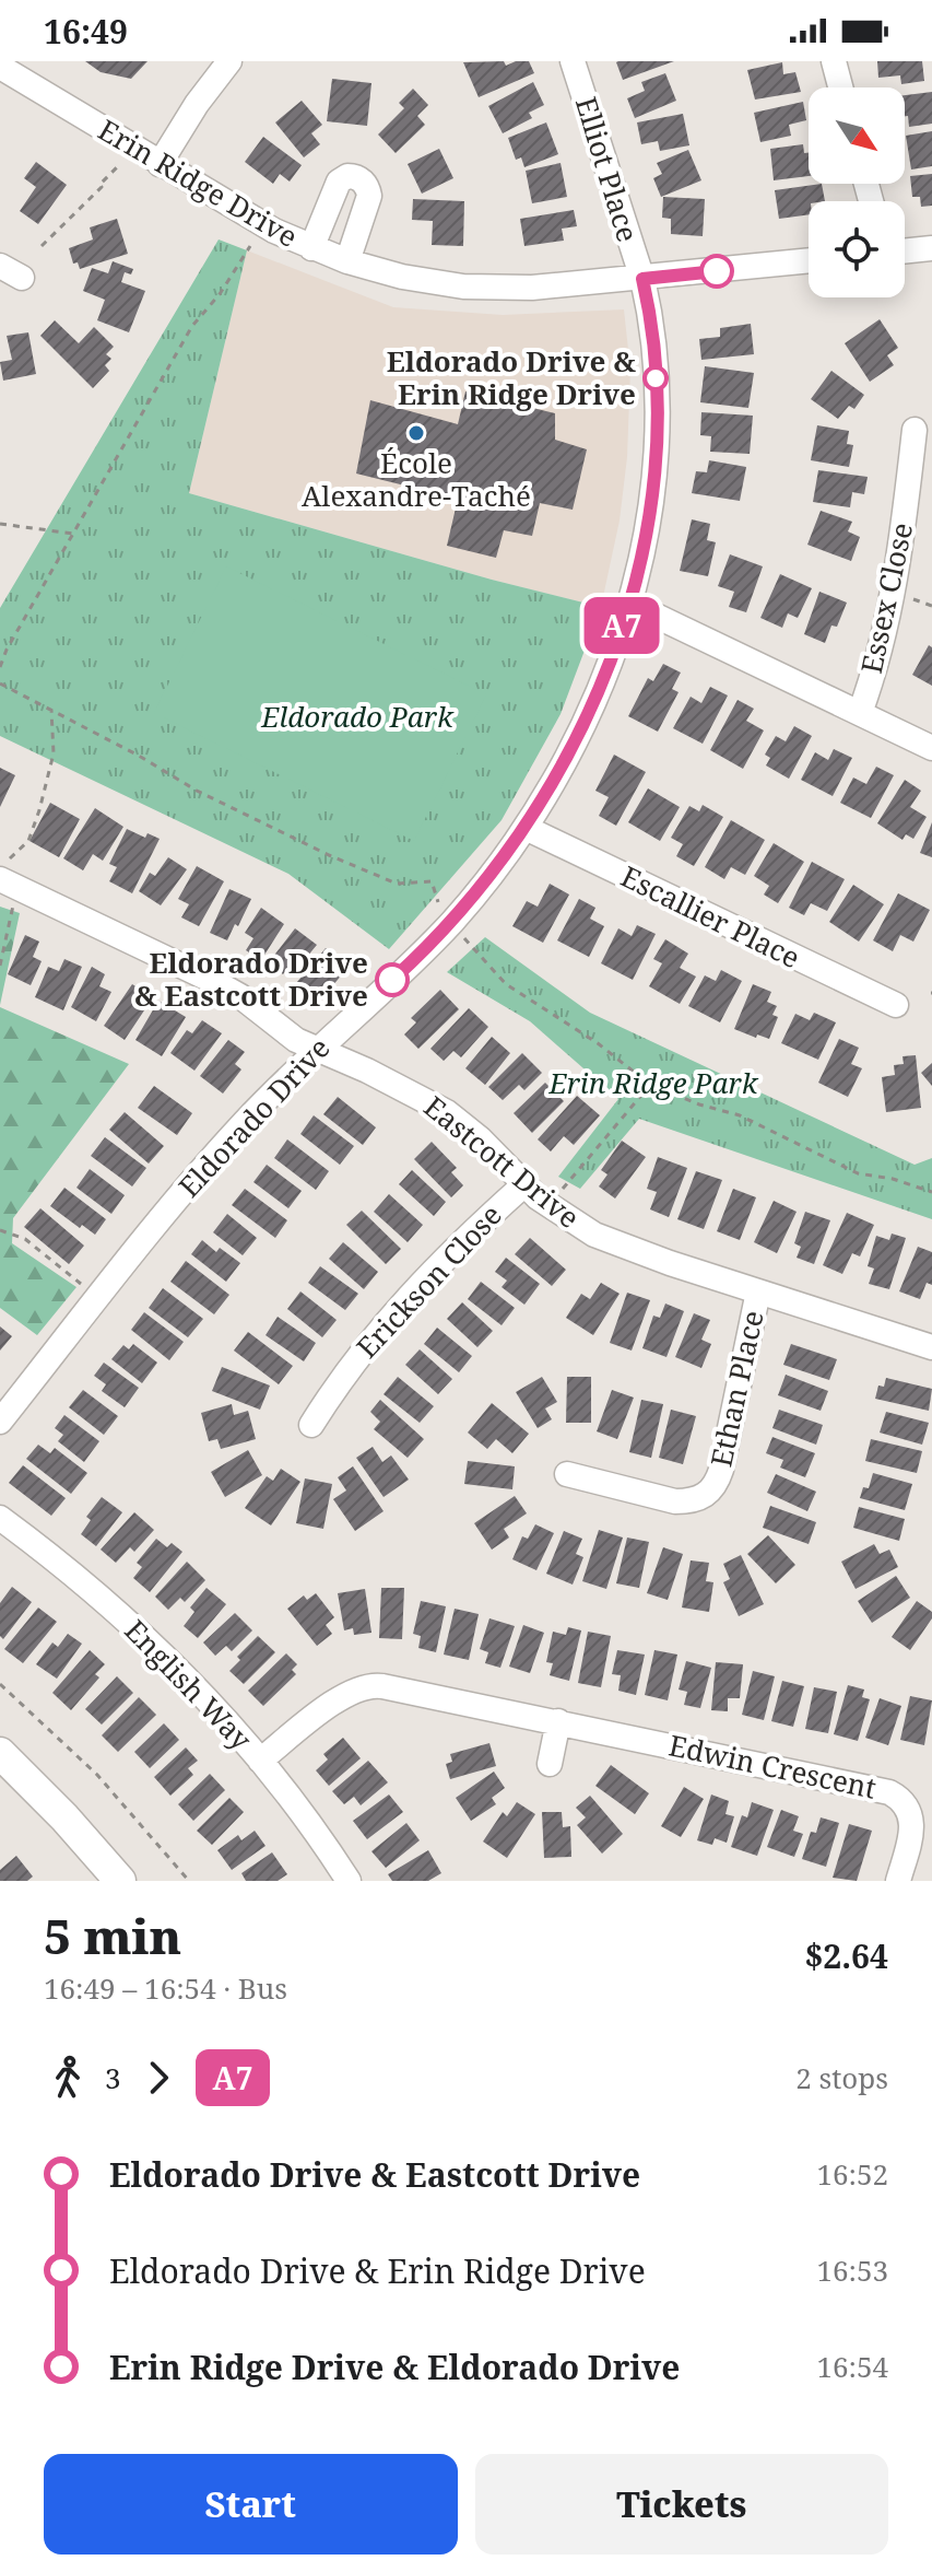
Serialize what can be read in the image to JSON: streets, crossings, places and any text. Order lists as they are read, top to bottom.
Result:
{
  "streets": {
    "street": [
      "Elliot Place",
      "Erin Ridge Drive",
      "Essex Close",
      "Escallier Place",
      "Eldorado Drive",
      "Eastcott Drive",
      "Erickson Close",
      "Ethan Place",
      "English Way",
      "Edwin Crescent"
    ]
  },
  "crossings": [
    ["Elliot Place", "Erin Ridge Drive"],
    ["Elliot Place", "Eldorado Drive"],
    ["Erin Ridge Drive", "Eldorado Drive"],
    ["Essex Close", "Eldorado Drive"],
    ["Escallier Place", "Eldorado Drive"],
    ["Eldorado Drive", "Eastcott Drive"],
    ["Eastcott Drive", "Erickson Close"],
    ["Eastcott Drive", "Ethan Place"],
    ["English Way", "Edwin Crescent"]
  ],
  "parks": ["Eldorado Park", "Erin Ridge Park"],
  "places": ["Eldorado Drive & Erin Ridge Drive", "École Alexandre-Taché", "Eldorado Drive & Eastcott Drive"],
  "lines": ["bus line A7"],
  "north": "bottom right",
  "page": {
    "status": "16:49",
    "on_map": "A7",
    "heading": ["5 min", "16:49 – 16:54 · Bus", "$2.64"],
    "legs": ["3", "A7", "2 stops"],
    "list": [
      {
        "name": "Eldorado Drive & Eastcott Drive",
        "value": "16:52"
      },
      {
        "name": "Eldorado Drive & Erin Ridge Drive",
        "value": "16:53"
      },
      {
        "name": "Erin Ridge Drive & Eldorado Drive",
        "value": "16:54"
      }
    ],
    "buttons": ["Start", "Tickets"]
  }
}
